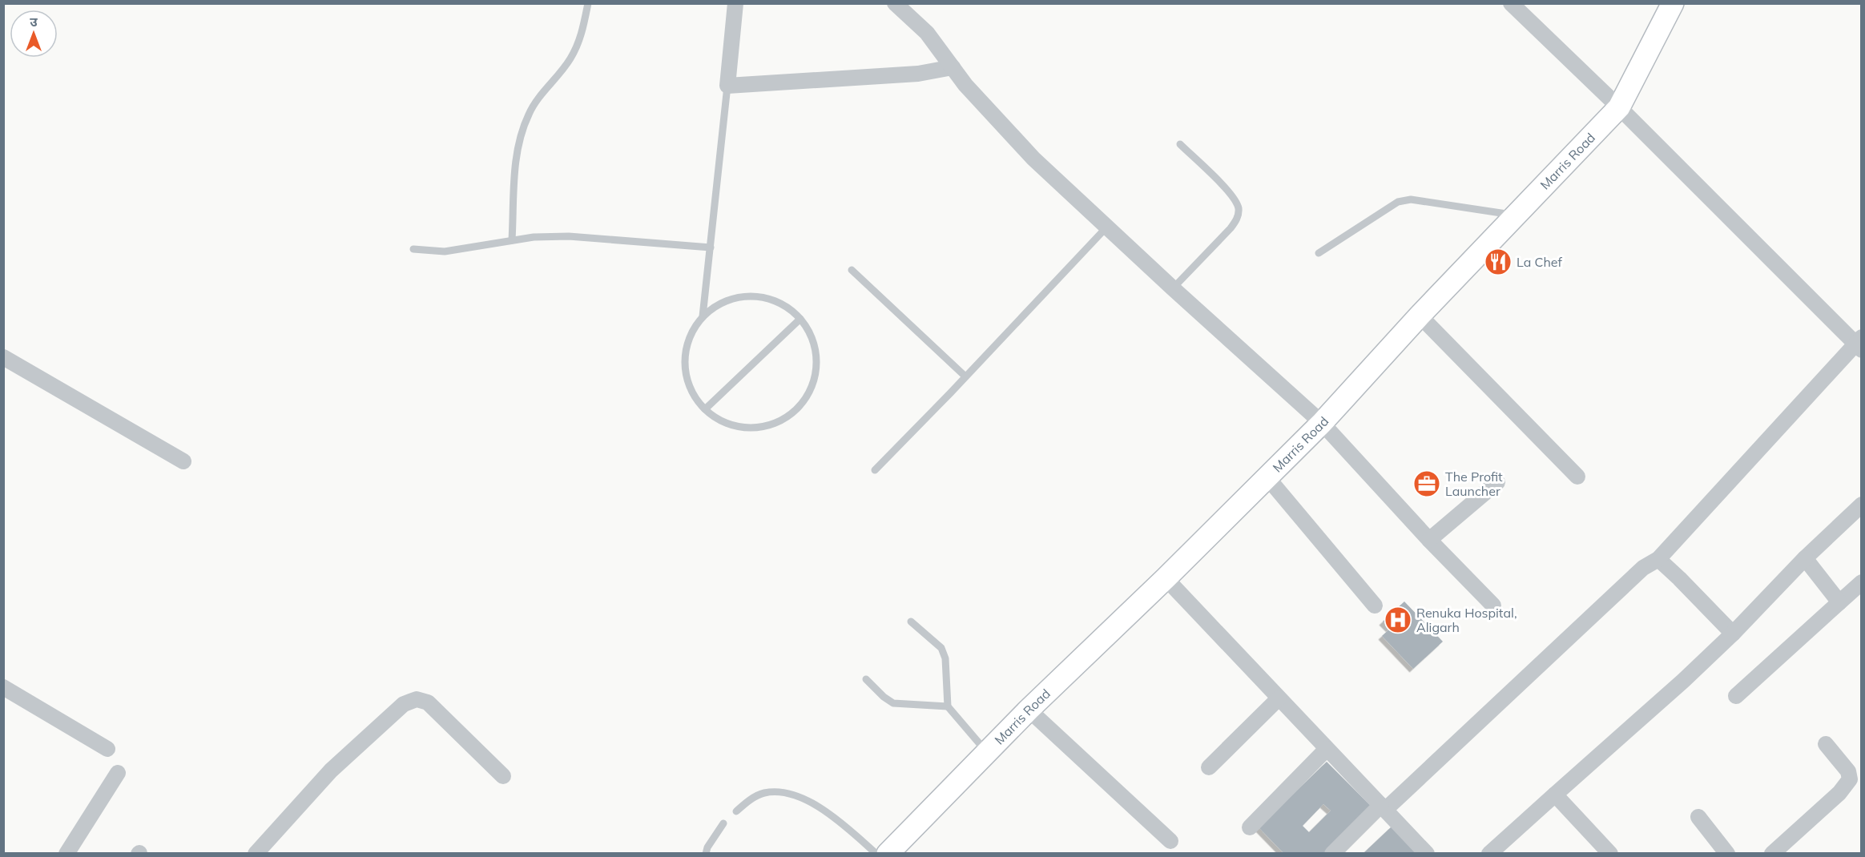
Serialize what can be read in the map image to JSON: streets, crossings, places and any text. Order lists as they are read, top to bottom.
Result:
{
  "streets": {
    "street": ["Marris Road"]
  },
  "places": {
    "restaurant": ["La Chef"],
    "office": ["The Profit Launcher"],
    "hospital": ["Renuka Hospital, Aligarh"]
  },
  "north": "top"
}
